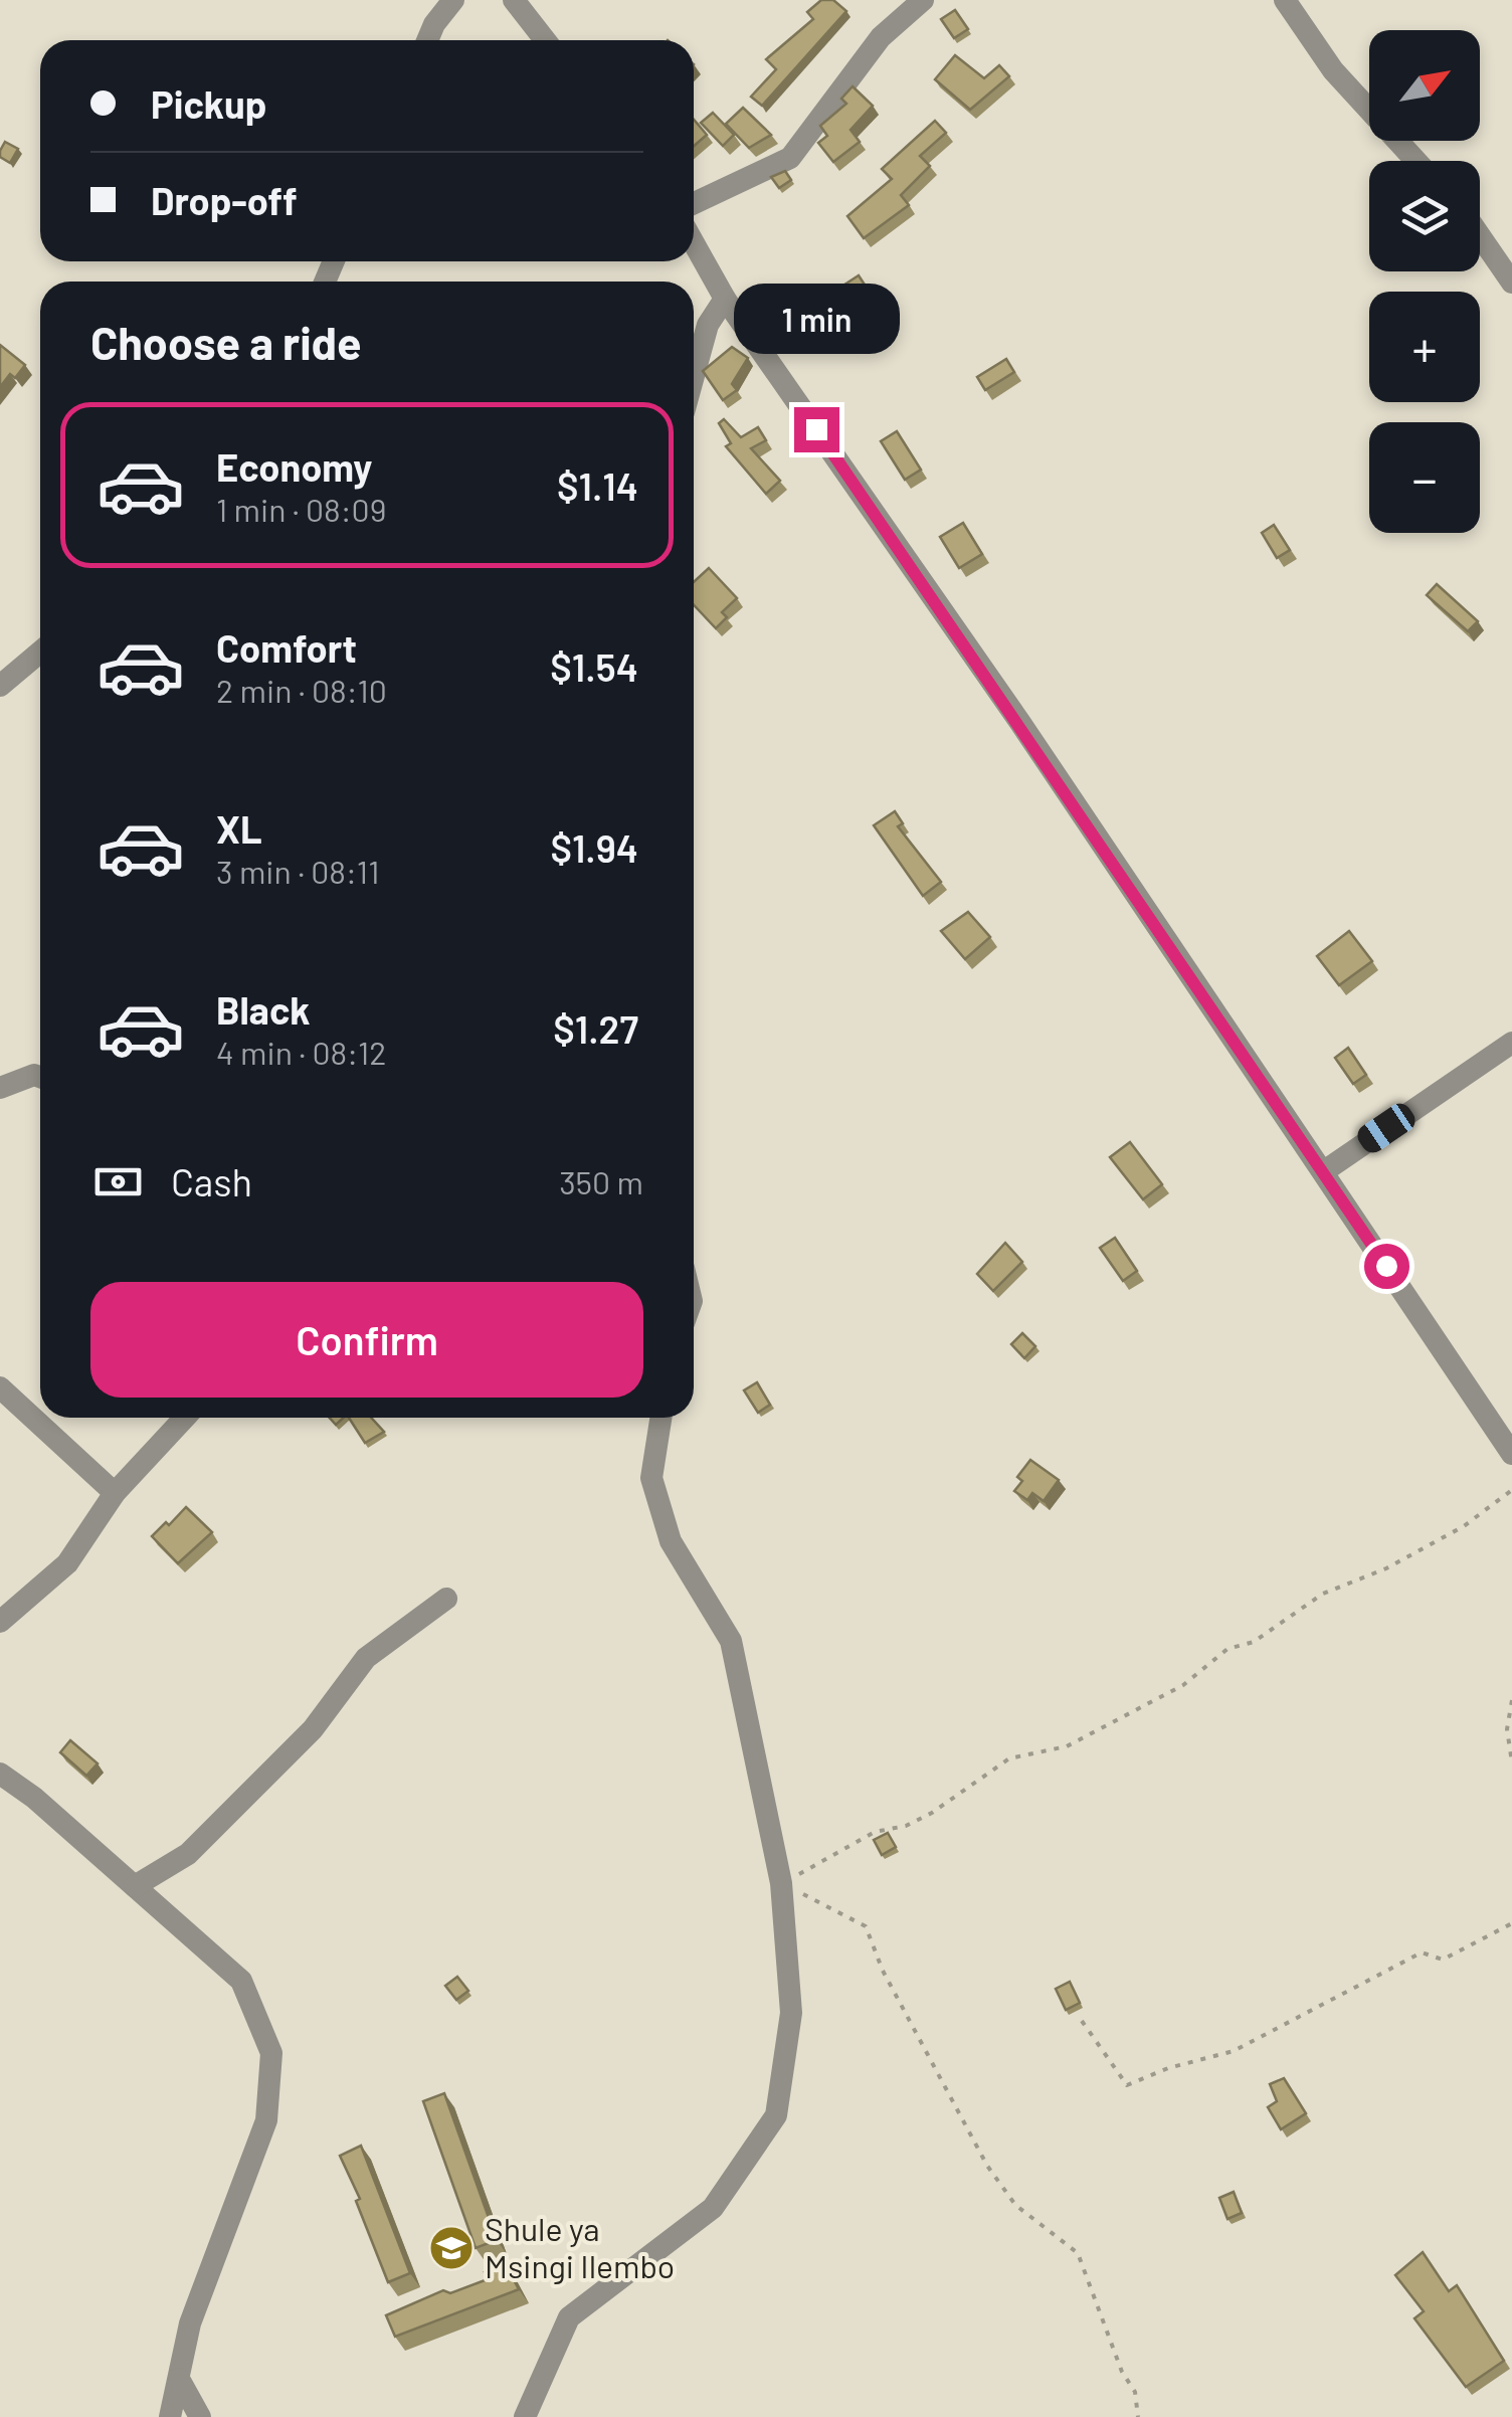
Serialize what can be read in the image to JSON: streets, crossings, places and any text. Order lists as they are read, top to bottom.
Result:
{
  "places": {
    "school or university": ["Shule ya Msingi Ilembo"]
  },
  "north": "top right",
  "page": {
    "map_buttons": ["+", "−"],
    "banner": ["Pickup", "Drop-off"],
    "heading": "Choose a ride",
    "bubble": "1 min",
    "list": [
      {
        "name": "Economy",
        "note": "1 min · 08:09",
        "value": "$1.14"
      },
      {
        "name": "Comfort",
        "note": "2 min · 08:10",
        "value": "$1.54"
      },
      {
        "name": "XL",
        "note": "3 min · 08:11",
        "value": "$1.94"
      },
      {
        "name": "Black",
        "note": "4 min · 08:12",
        "value": "$1.27"
      }
    ],
    "pay": ["Cash", "350 m"],
    "buttons": "Confirm"
  }
}
